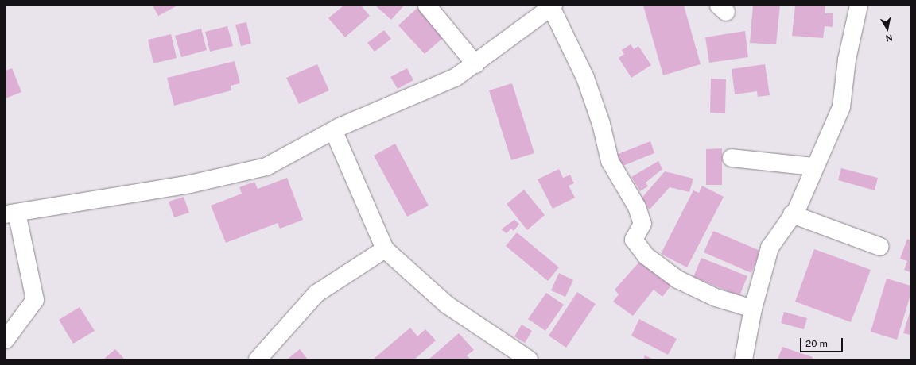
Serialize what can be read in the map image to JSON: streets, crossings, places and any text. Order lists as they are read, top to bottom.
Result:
{
  "scale_bar": "20 m",
  "north": "bottom"
}
